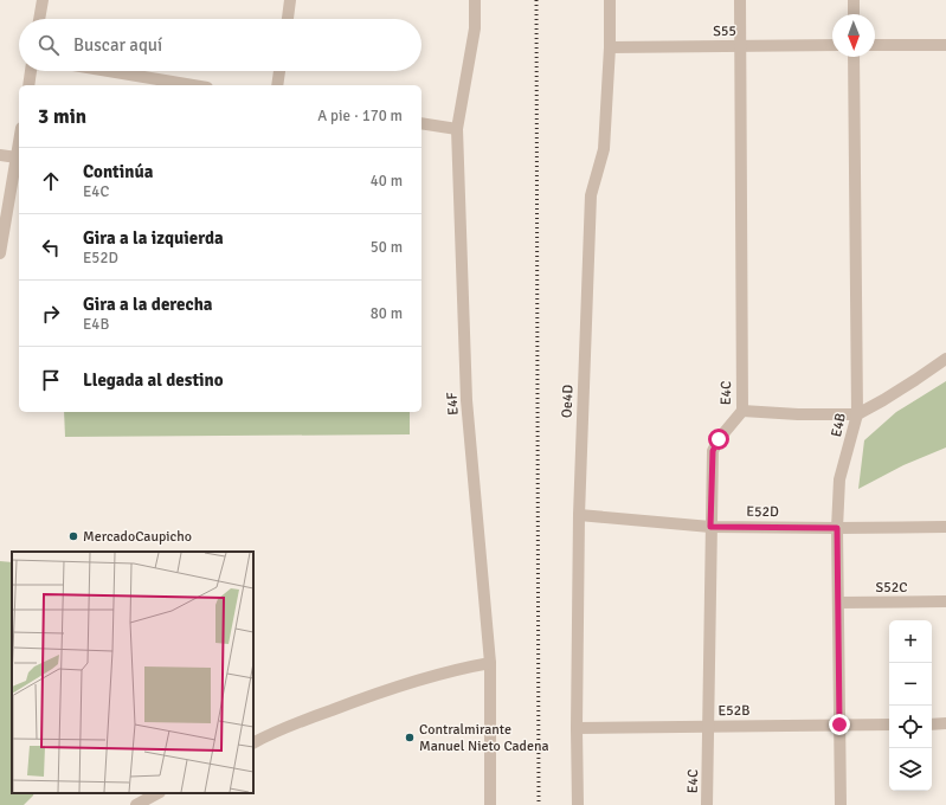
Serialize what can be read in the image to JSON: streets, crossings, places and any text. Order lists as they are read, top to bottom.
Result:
{
  "streets": {
    "street": [
      "S55",
      "E4C",
      "Oe4D",
      "E4F",
      "E4B",
      "E52D",
      "S52C",
      "E52B"
    ]
  },
  "crossings": [
    ["S55", "E4C"],
    ["S55", "Oe4D"],
    ["E4C", "E52D"],
    ["E4C", "E52B"],
    ["Oe4D", "E52D"],
    ["Oe4D", "E52B"],
    ["E4B", "E52D"],
    ["E4B", "S52C"],
    ["E4B", "E52B"]
  ],
  "places": ["MercadoCaupicho", "Contralmirante Manuel Nieto Cadena"],
  "north": "bottom",
  "page": {
    "search": "Buscar aquí",
    "heading": ["3 min", "A pie · 170 m"],
    "list": [
      ["Continúa", "E4C", "40 m"],
      ["Gira a la izquierda", "E52D", "50 m"],
      ["Gira a la derecha", "E4B", "80 m"],
      "Llegada al destino"
    ],
    "map_buttons": ["+", "−"]
  }
}
